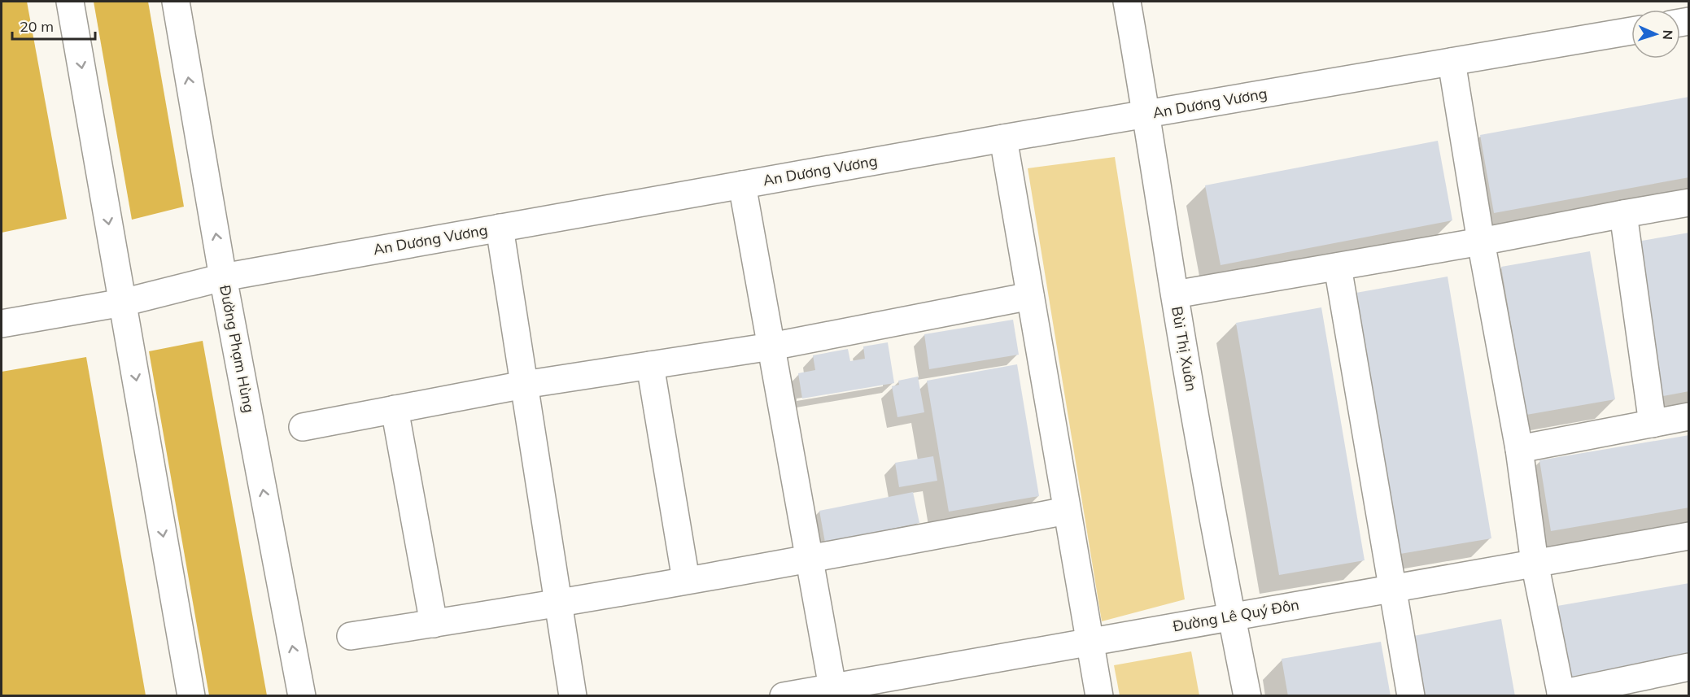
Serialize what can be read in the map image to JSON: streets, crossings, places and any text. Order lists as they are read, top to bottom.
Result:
{
  "streets": {
    "street": [
      "An Dương Vương",
      "Đường Phạm Hùng",
      "Bùi Thị Xuân",
      "Đường Lê Quý Đôn"
    ]
  },
  "crossings": [
    ["An Dương Vương", "Đường Phạm Hùng"],
    ["An Dương Vương", "Bùi Thị Xuân"],
    ["Bùi Thị Xuân", "Đường Lê Quý Đôn"]
  ],
  "scale_bar": "20 m",
  "north": "right"
}
